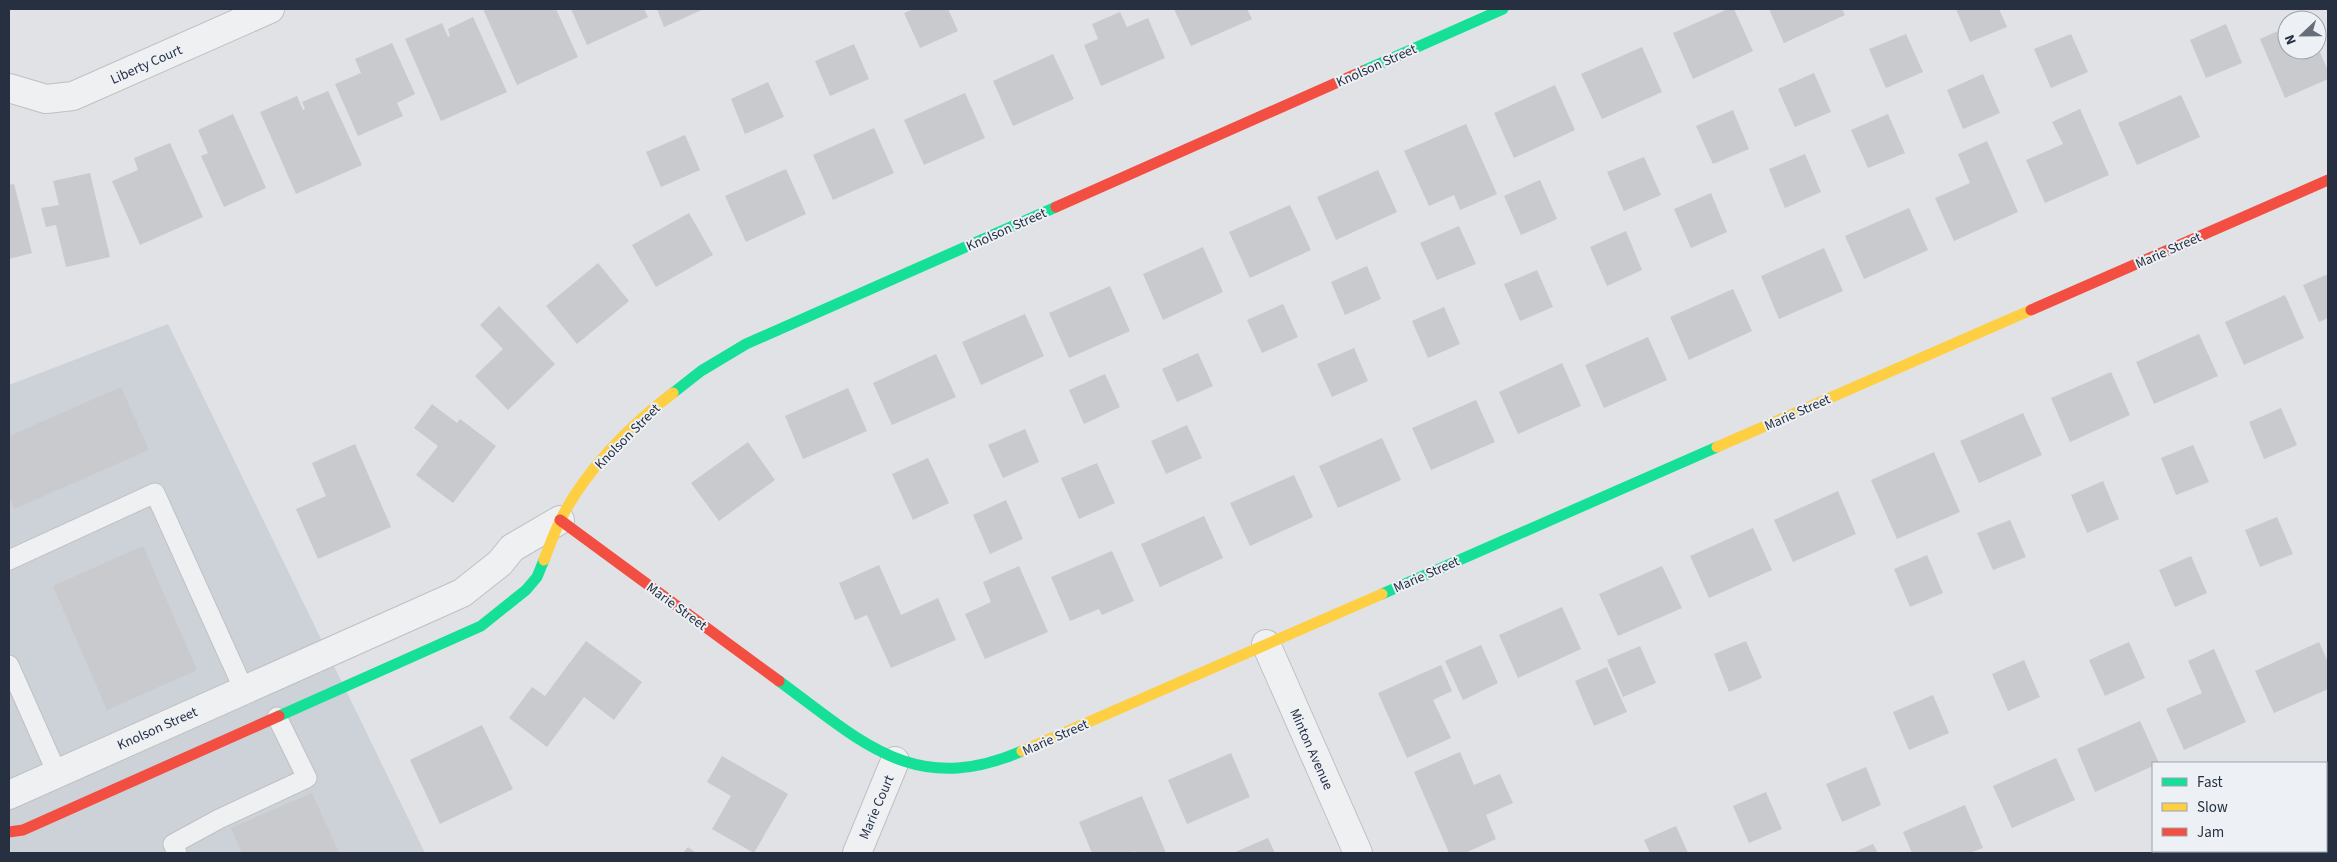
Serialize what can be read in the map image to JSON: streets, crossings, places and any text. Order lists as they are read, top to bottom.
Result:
{
  "streets": {
    "street": [
      "Liberty Court",
      "Knolson Street",
      "Marie Street",
      "Minton Avenue",
      "Marie Court"
    ]
  },
  "crossings": [
    ["Knolson Street", "Marie Street"],
    ["Marie Street", "Minton Avenue"],
    ["Marie Street", "Marie Court"]
  ],
  "legend": ["Fast", "Slow", "Jam"],
  "north": "left"
}
